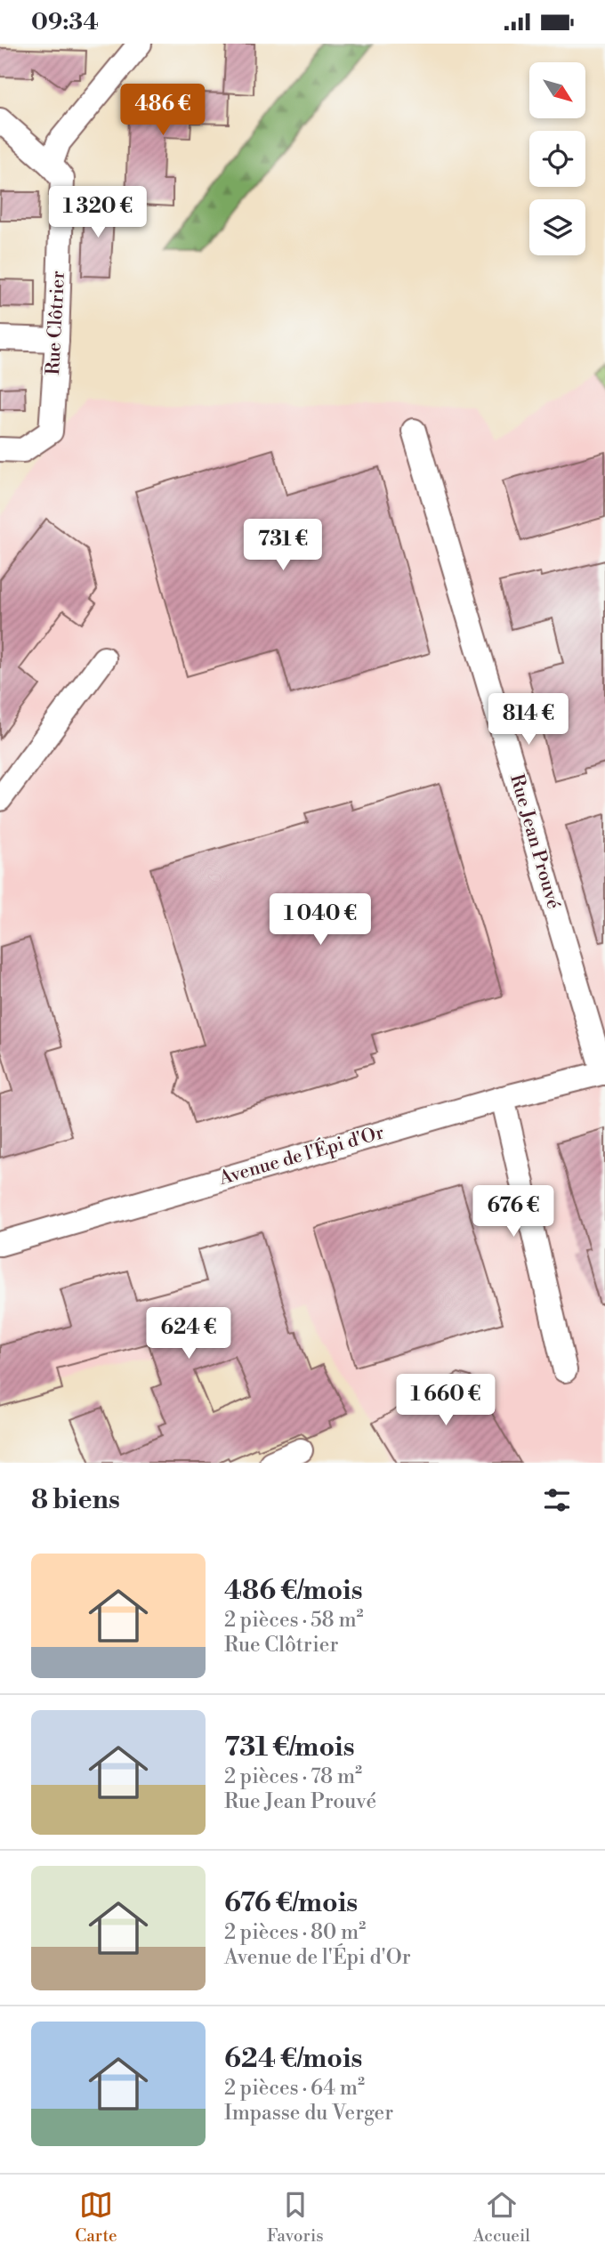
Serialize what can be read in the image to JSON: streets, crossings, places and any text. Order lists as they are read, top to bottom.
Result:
{
  "streets": {
    "street": ["Rue Clôtrier", "Rue Jean Prouvé", "Avenue de l'Épi d'Or"]
  },
  "crossings": [
    ["Rue Jean Prouvé", "Avenue de l'Épi d'Or"]
  ],
  "north": "bottom right",
  "page": {
    "status": "09:34",
    "price": [
      "486 €",
      "1 320 €",
      "731 €",
      "814 €",
      "1 040 €",
      "676 €",
      "624 €",
      "1 660 €"
    ],
    "heading": "8 biens",
    "list": [
      {
        "name": "486 €/mois",
        "note": "2 pièces · 58 m² · Rue Clôtrier"
      },
      {
        "name": "731 €/mois",
        "note": "2 pièces · 78 m² · Rue Jean Prouvé"
      },
      {
        "name": "676 €/mois",
        "note": "2 pièces · 80 m² · Avenue de l'Épi d'Or"
      },
      {
        "name": "624 €/mois",
        "note": "2 pièces · 64 m² · Impasse du Verger"
      }
    ],
    "tabs": ["Carte", "Favoris", "Accueil"]
  }
}
